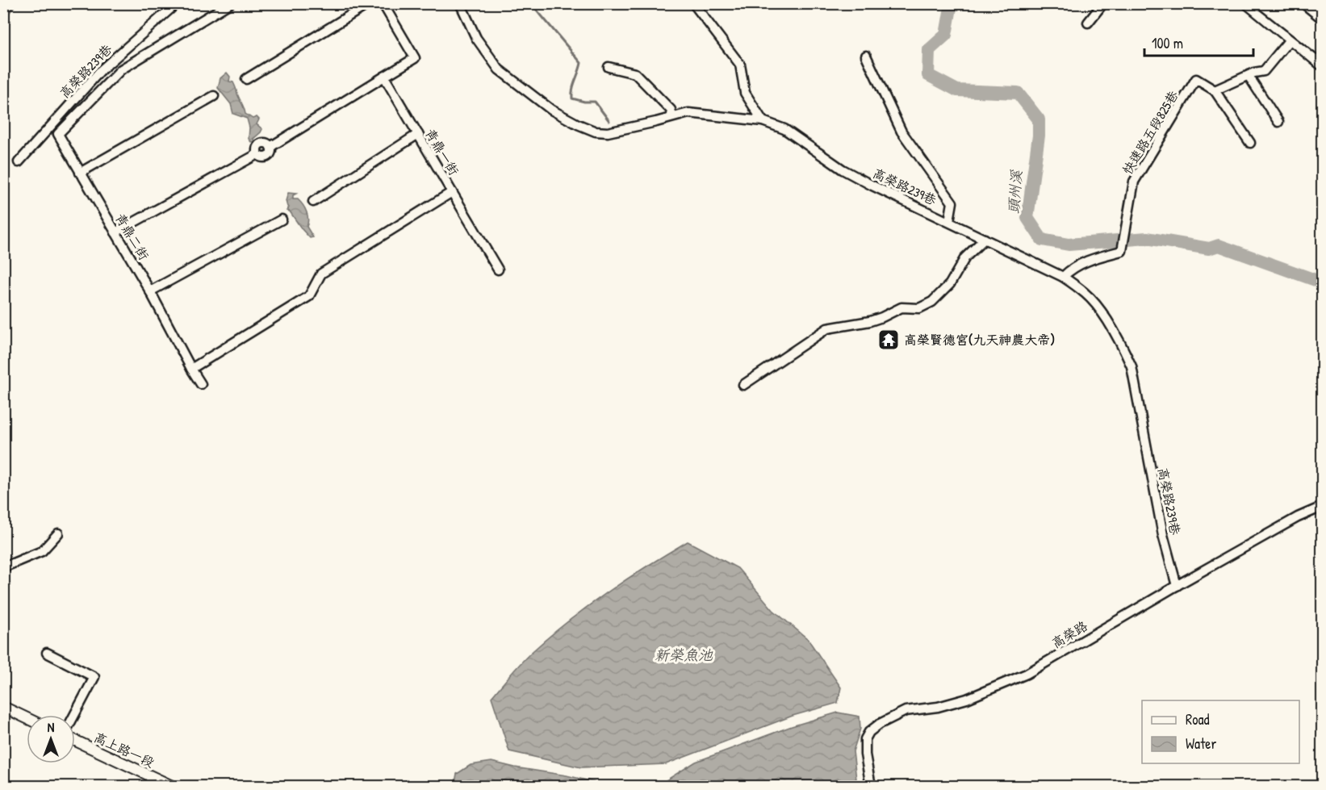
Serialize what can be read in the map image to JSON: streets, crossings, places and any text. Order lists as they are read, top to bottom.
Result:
{
  "streets": {
    "street": [
      "高榮路239巷",
      "快速路五段825巷",
      "青鼎一街",
      "青鼎二街",
      "高榮路",
      "高上路一段"
    ]
  },
  "crossings": [
    ["高榮路239巷", "快速路五段825巷"],
    ["高榮路239巷", "高榮路"],
    ["青鼎一街", "青鼎二街"]
  ],
  "water": ["頭州溪", "新榮魚池"],
  "places": {
    "temple": ["高榮賢德宮(九天神農大帝)"]
  },
  "legend": ["Road", "Water"],
  "scale_bar": "100 m",
  "north": "top"
}
